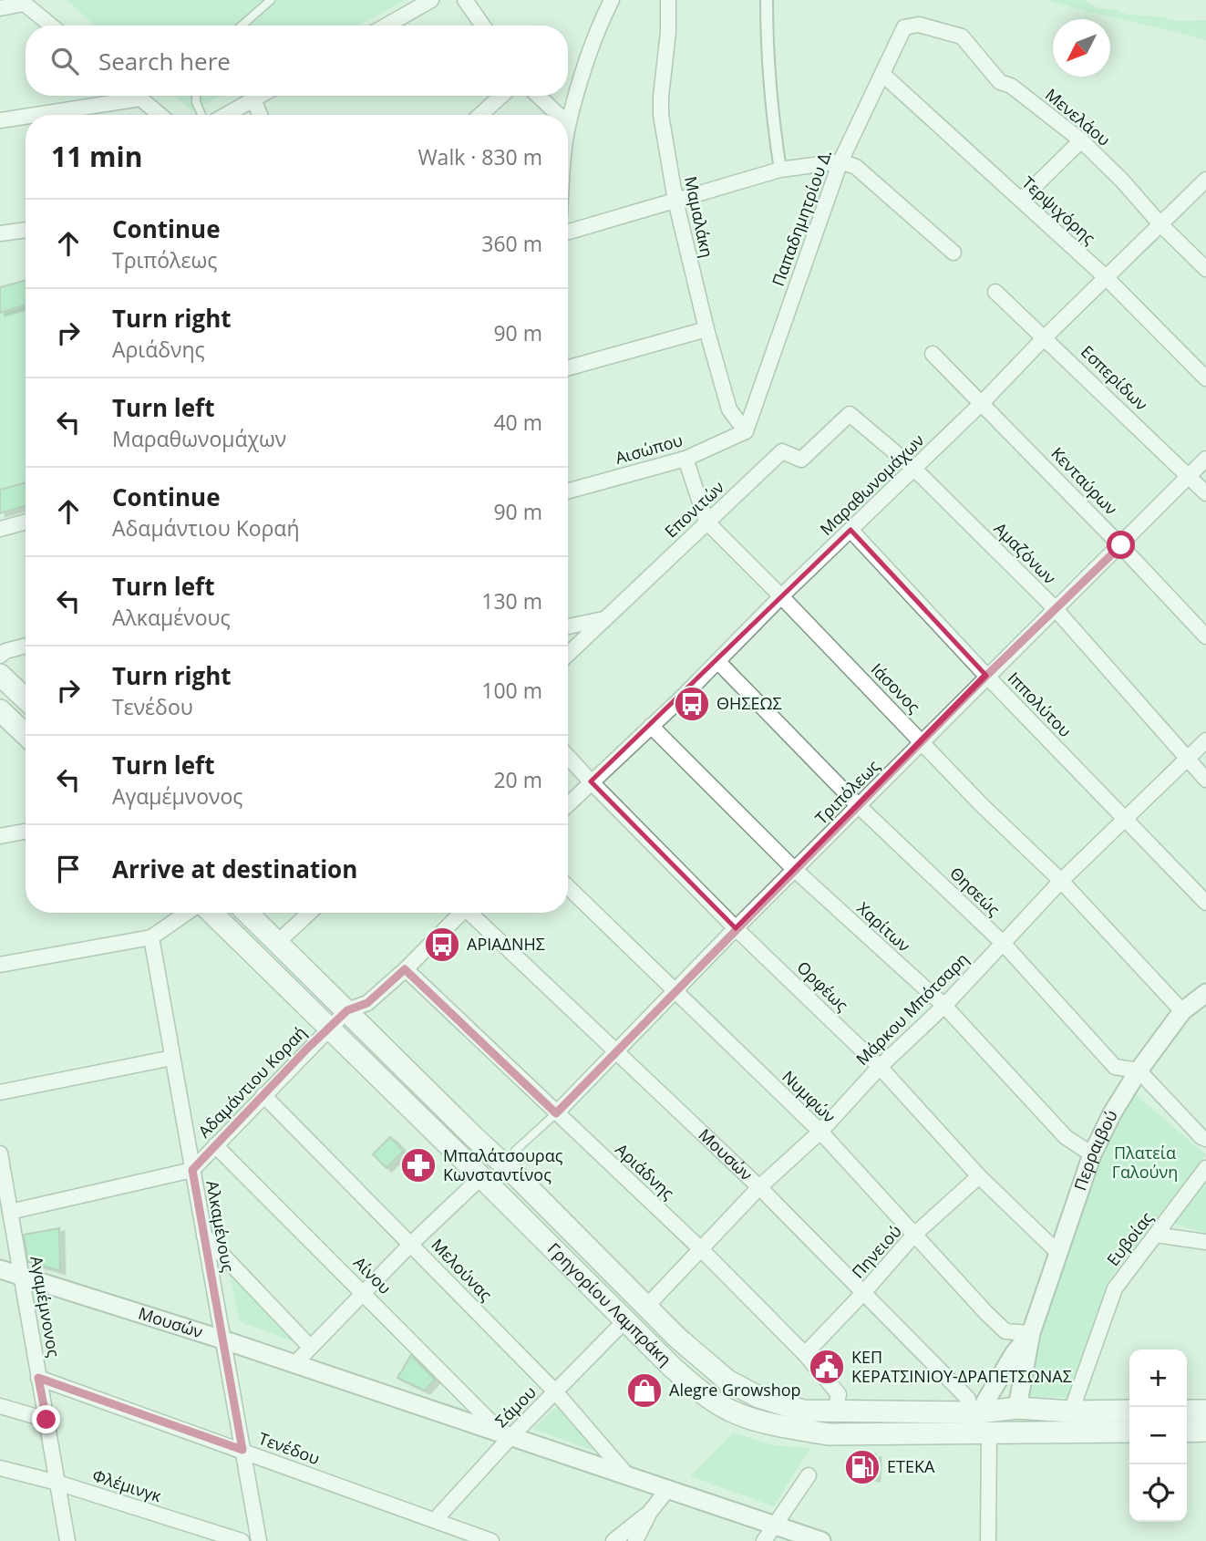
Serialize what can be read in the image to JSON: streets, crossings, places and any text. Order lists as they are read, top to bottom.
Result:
{
  "streets": {
    "main road": ["Γρηγορίου Λαμπράκη"],
    "street": [
      "Μενελάου",
      "Τερψιχόρης",
      "Μαμαλάκη",
      "Παπαδημητρίου Δ.",
      "Εσπερίδων",
      "Αισώπου",
      "Κενταύρων",
      "Μαραθωνομάχων",
      "Επονιτών",
      "Αμαζόνων",
      "Ιάσονος",
      "Ιππολύτου",
      "Τριπόλεως",
      "Θησεώς",
      "Χαρίτων",
      "Ορφέως",
      "Μάρκου Μπότσαρη",
      "Αδαμάντιου Κοραή",
      "Νυμφών",
      "Περραιβού",
      "Μουσών",
      "Αριάδνης",
      "Αλκαμένους",
      "Ευβοίας",
      "Πηνειού",
      "Μελούνας",
      "Αίνου",
      "Αγαμέμνονος",
      "Σάμου",
      "Τενέδου",
      "Φλέμινγκ"
    ]
  },
  "crossings": [
    ["Μενελάου", "Παπαδημητρίου Δ."],
    ["Μενελάου", "Μαραθωνομάχων"],
    ["Τερψιχόρης", "Παπαδημητρίου Δ."],
    ["Τερψιχόρης", "Μαραθωνομάχων"],
    ["Μαμαλάκη", "Παπαδημητρίου Δ."],
    ["Μαμαλάκη", "Αισώπου"],
    ["Παπαδημητρίου Δ.", "Αισώπου"],
    ["Εσπερίδων", "Μαραθωνομάχων"],
    ["Εσπερίδων", "Τριπόλεως"],
    ["Αισώπου", "Ιάσονος"],
    ["Κενταύρων", "Μαραθωνομάχων"],
    ["Κενταύρων", "Τριπόλεως"],
    ["Μαραθωνομάχων", "Αμαζόνων"],
    ["Μαραθωνομάχων", "Ιάσονος"],
    ["Μαραθωνομάχων", "Ιππολύτου"],
    ["Μαραθωνομάχων", "Θησεώς"],
    ["Μαραθωνομάχων", "Χαρίτων"],
    ["Μαραθωνομάχων", "Ορφέως"],
    ["Επονιτών", "Αμαζόνων"],
    ["Επονιτών", "Ιάσονος"],
    ["Αμαζόνων", "Τριπόλεως"],
    ["Αμαζόνων", "Μάρκου Μπότσαρη"],
    ["Ιάσονος", "Τριπόλεως"],
    ["Ιάσονος", "Μάρκου Μπότσαρη"],
    ["Ιάσονος", "Περραιβού"],
    ["Ιππολύτου", "Τριπόλεως"],
    ["Ιππολύτου", "Μάρκου Μπότσαρη"],
    ["Τριπόλεως", "Θησεώς"],
    ["Τριπόλεως", "Χαρίτων"],
    ["Τριπόλεως", "Ορφέως"],
    ["Τριπόλεως", "Νυμφών"],
    ["Τριπόλεως", "Μουσών"],
    ["Τριπόλεως", "Αριάδνης"],
    ["Θησεώς", "Μάρκου Μπότσαρη"],
    ["Θησεώς", "Περραιβού"],
    ["Χαρίτων", "Μάρκου Μπότσαρη"],
    ["Χαρίτων", "Περραιβού"],
    ["Ορφέως", "Μάρκου Μπότσαρη"],
    ["Ορφέως", "Περραιβού"],
    ["Ορφέως", "Πηνειού"],
    ["Μάρκου Μπότσαρη", "Νυμφών"],
    ["Μάρκου Μπότσαρη", "Μουσών"],
    ["Μάρκου Μπότσαρη", "Αριάδνης"],
    ["Μάρκου Μπότσαρη", "Γρηγορίου Λαμπράκη"],
    ["Αδαμάντιου Κοραή", "Αλκαμένους"],
    ["Αδαμάντιου Κοραή", "Μελούνας"],
    ["Αδαμάντιου Κοραή", "Αίνου"],
    ["Αδαμάντιου Κοραή", "Γρηγορίου Λαμπράκη"],
    ["Νυμφών", "Περραιβού"],
    ["Νυμφών", "Πηνειού"],
    ["Περραιβού", "Μουσών"],
    ["Περραιβού", "Γρηγορίου Λαμπράκη"],
    ["Μουσών", "Αλκαμένους"],
    ["Μουσών", "Πηνειού"],
    ["Μουσών", "Μελούνας"],
    ["Μουσών", "Αίνου"],
    ["Μουσών", "Γρηγορίου Λαμπράκη"],
    ["Μουσών", "Αγαμέμνονος"],
    ["Μουσών", "Σάμου"],
    ["Αριάδνης", "Πηνειού"],
    ["Αριάδνης", "Γρηγορίου Λαμπράκη"],
    ["Αλκαμένους", "Τενέδου"],
    ["Ευβοίας", "Γρηγορίου Λαμπράκη"],
    ["Μελούνας", "Σάμου"],
    ["Αίνου", "Σάμου"],
    ["Γρηγορίου Λαμπράκη", "Σάμου"],
    ["Αγαμέμνονος", "Τενέδου"],
    ["Αγαμέμνονος", "Φλέμινγκ"],
    ["Σάμου", "Τενέδου"]
  ],
  "parks": ["Πλατεία Γαλούνη"],
  "places": {
    "bus stop": ["ΘΗΣΕΩΣ", "ΑΡΙΑΔΝΗΣ"],
    "pharmacy": ["Μπαλάτσουρας Κωνσταντίνος"],
    "public building": ["ΚΕΠ ΚΕΡΑΤΣΙΝΙΟΥ-ΔΡΑΠΕΤΣΩΝΑΣ"],
    "shop": ["Alegre Growshop"],
    "fuel station": ["ΕΤΕΚΑ"]
  },
  "north": "bottom left",
  "page": {
    "search": "Search here",
    "heading": ["11 min", "Walk · 830 m"],
    "list": [
      ["Continue", "Τριπόλεως", "360 m"],
      ["Turn right", "Αριάδνης", "90 m"],
      ["Turn left", "Μαραθωνομάχων", "40 m"],
      ["Continue", "Αδαμάντιου Κοραή", "90 m"],
      ["Turn left", "Αλκαμένους", "130 m"],
      ["Turn right", "Τενέδου", "100 m"],
      ["Turn left", "Αγαμέμνονος", "20 m"],
      "Arrive at destination"
    ],
    "map_buttons": ["+", "−"]
  }
}
